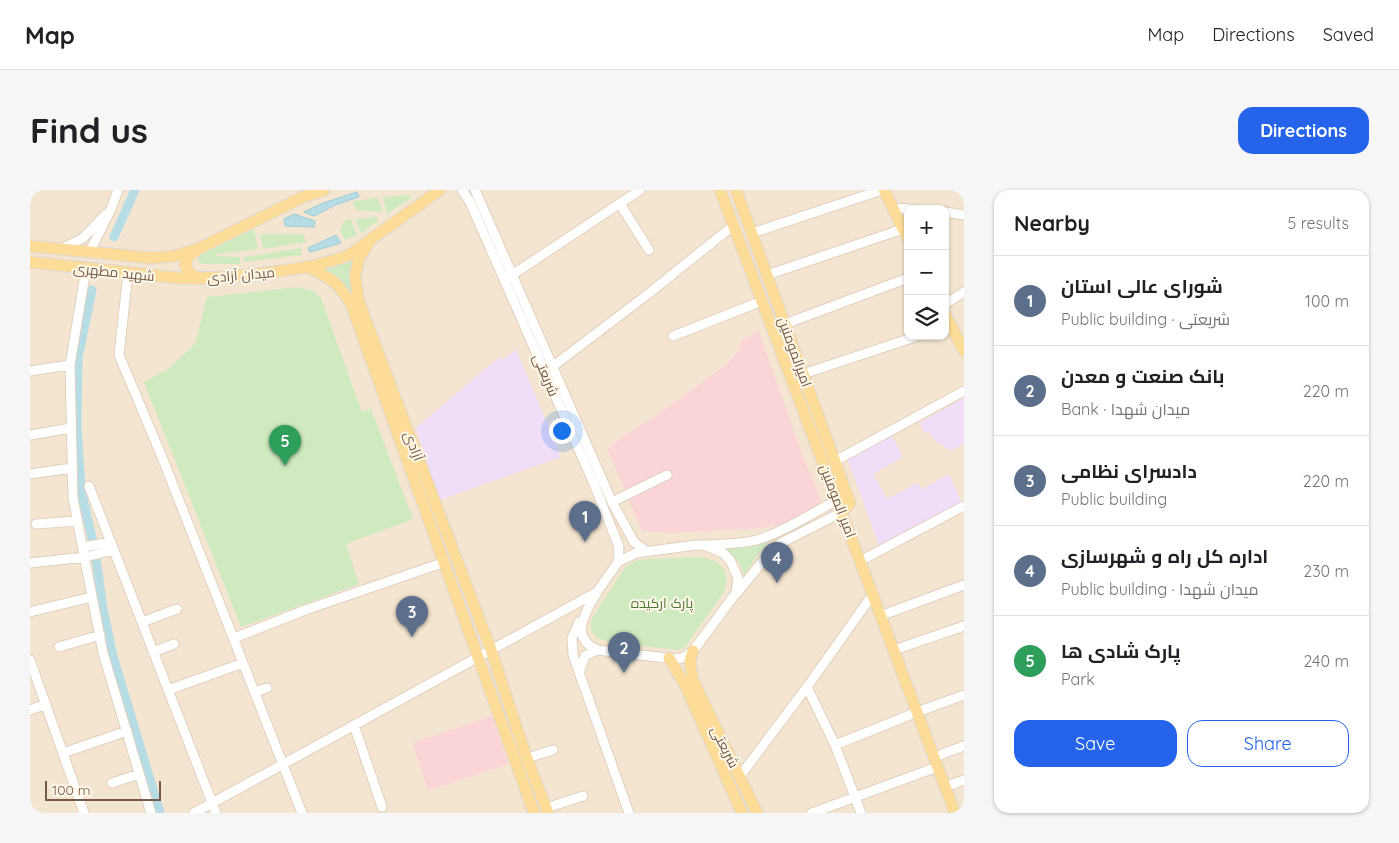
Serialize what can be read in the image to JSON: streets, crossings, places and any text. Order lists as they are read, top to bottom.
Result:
{
  "streets": {
    "main road": [
      "شهید مطهری",
      "میدان آزادی",
      "امیرالمومنین",
      "شریعتی",
      "آزادی",
      "امیر المومنین"
    ]
  },
  "crossings": [
    ["شهید مطهری", "میدان آزادی"],
    ["میدان آزادی", "آزادی"],
    ["امیرالمومنین", "امیر المومنین"]
  ],
  "parks": ["پارک ارکیده"],
  "scale_bar": "100 m",
  "page": {
    "header": "Map",
    "nav": ["Map", "Directions", "Saved"],
    "buttons": [
      "Directions",
      ["Save", "Share"]
    ],
    "title": "Find us",
    "heading": ["Nearby", "5 results"],
    "map_buttons": ["+", "−"],
    "list": [
      {
        "mark": "1",
        "name": "شورای عالی استان",
        "note": "Public building · شریعتی",
        "value": "100 m"
      },
      {
        "mark": "2",
        "name": "بانک صنعت و معدن",
        "note": "Bank · میدان شهدا",
        "value": "220 m"
      },
      {
        "mark": "3",
        "name": "دادسرای نظامی",
        "note": "Public building",
        "value": "220 m"
      },
      {
        "mark": "4",
        "name": "اداره کل راه و شهرسازی",
        "note": "Public building · میدان شهدا",
        "value": "230 m"
      },
      {
        "mark": "5",
        "name": "پارک شادی ها",
        "note": "Park",
        "value": "240 m"
      }
    ],
    "pins": [
      "5",
      "1",
      "4",
      "3",
      "2"
    ],
    "scale": "100 m"
  }
}
